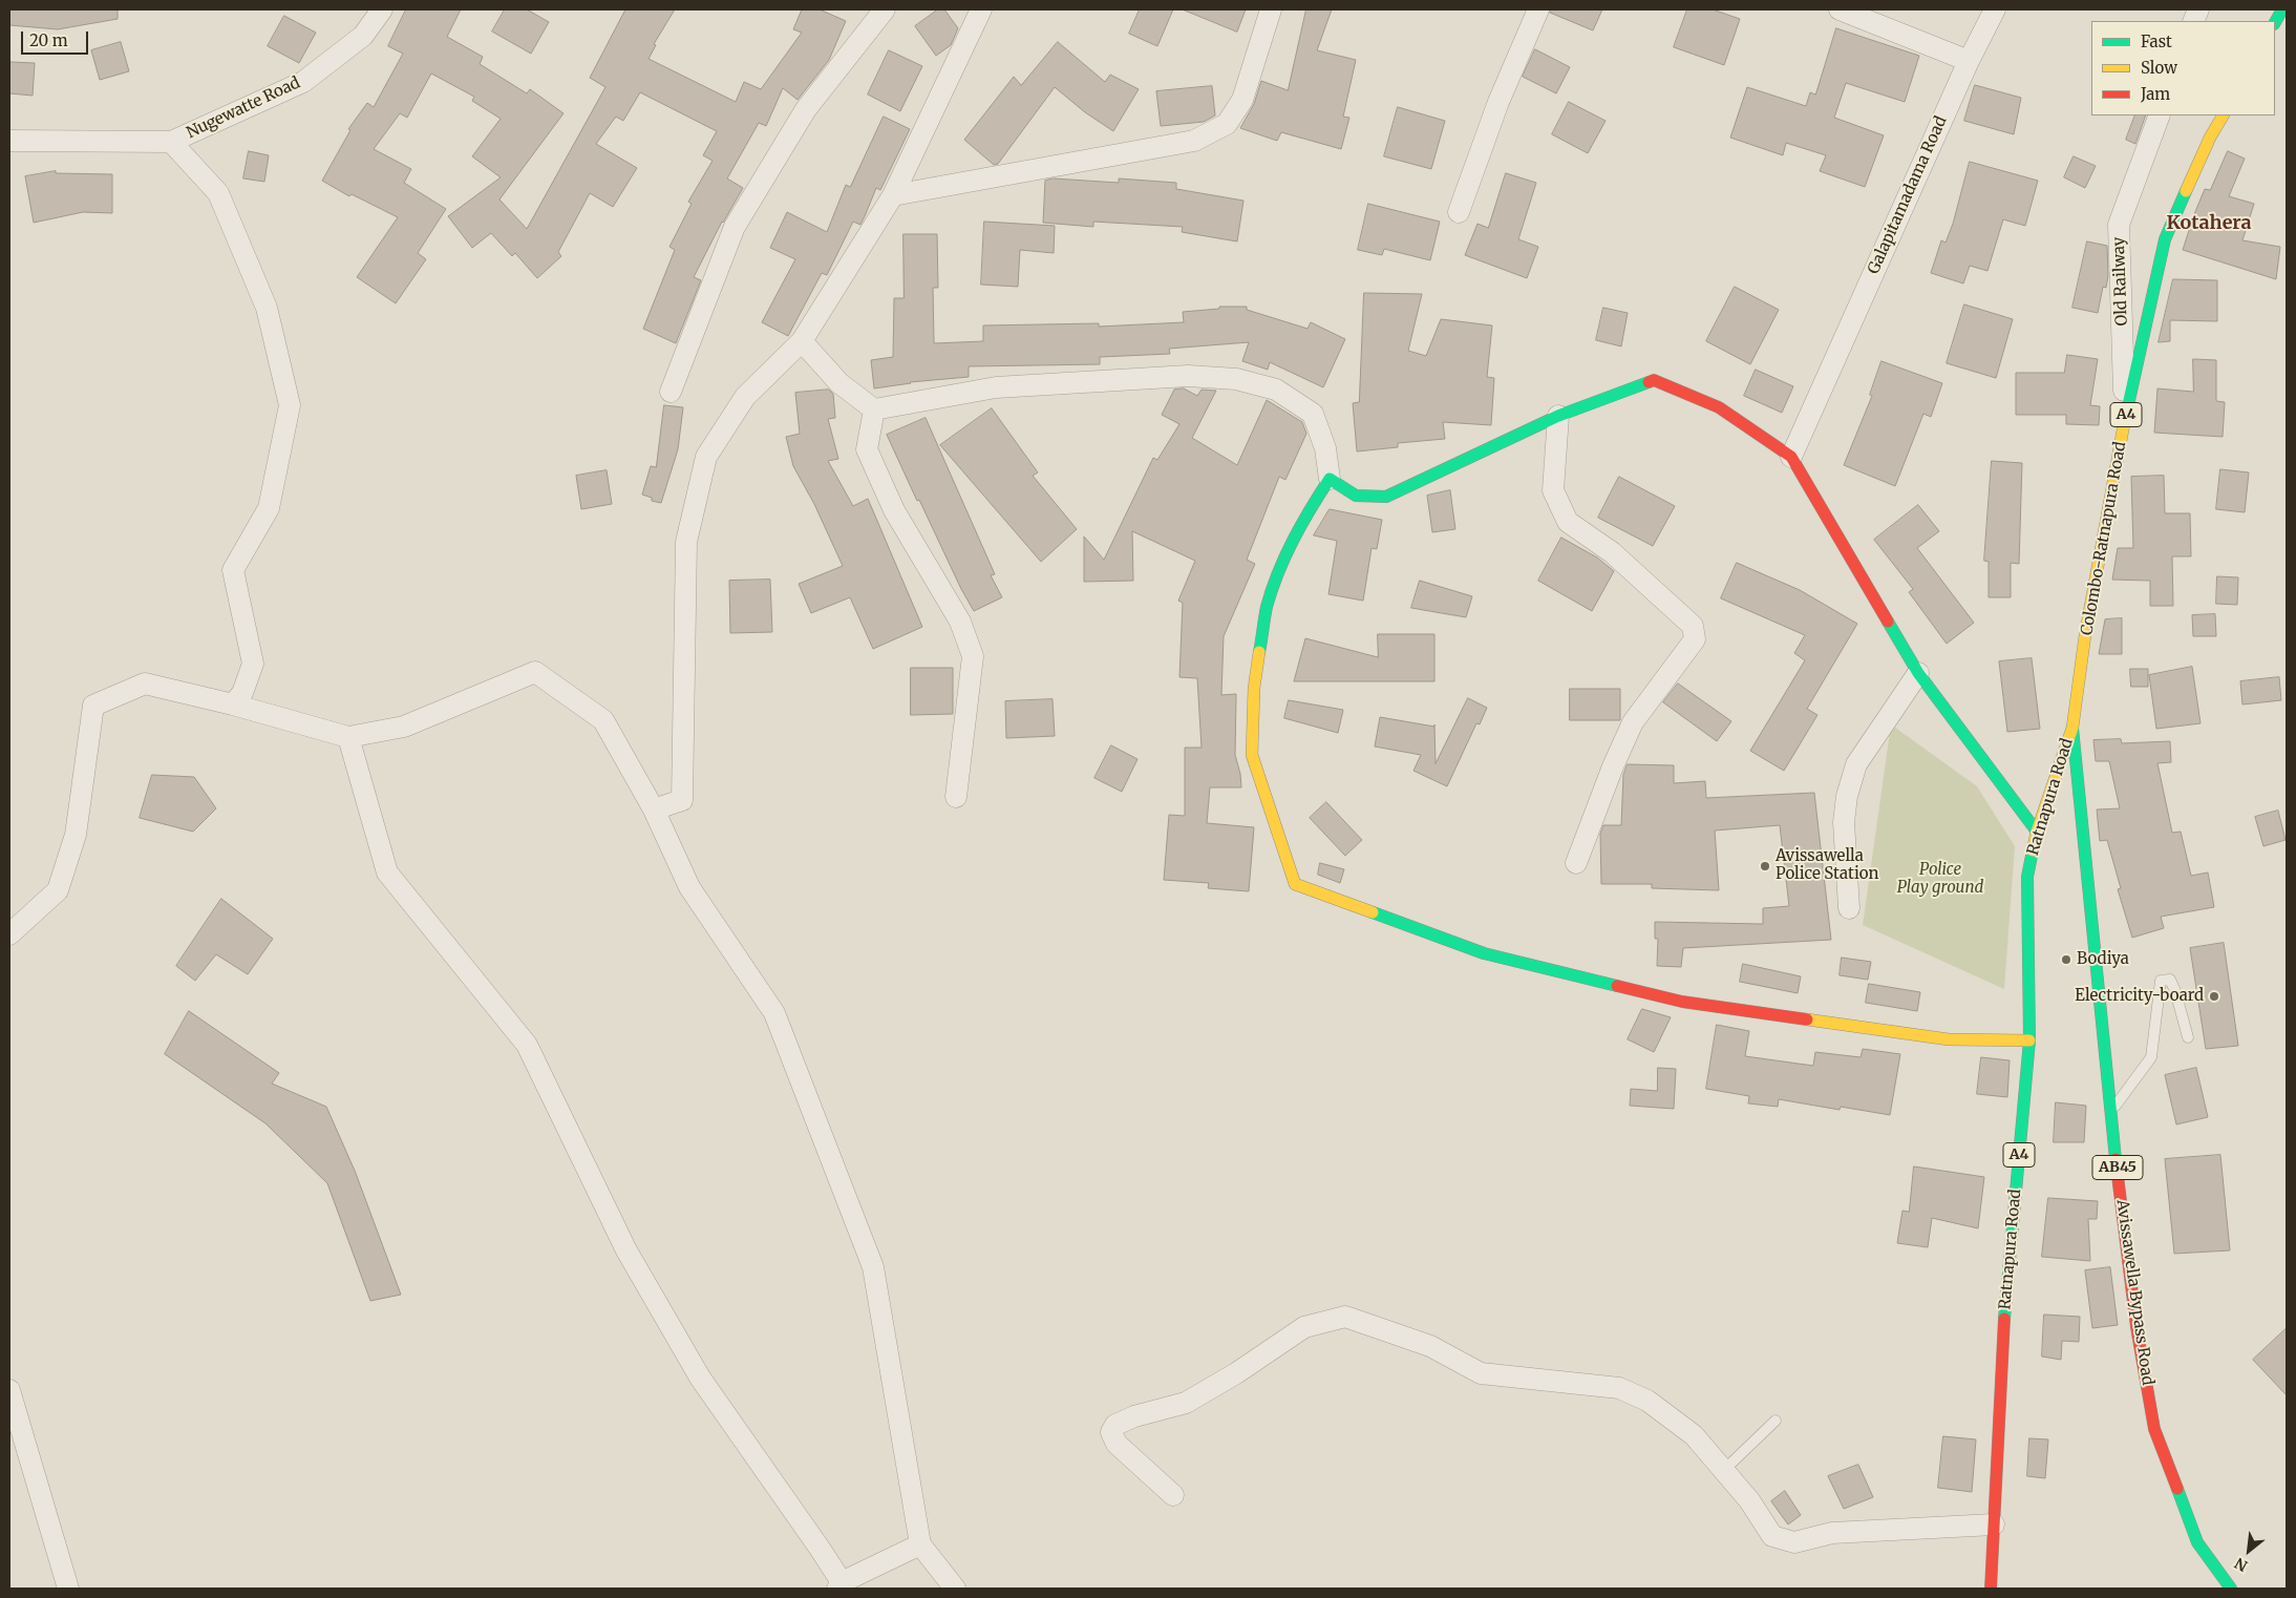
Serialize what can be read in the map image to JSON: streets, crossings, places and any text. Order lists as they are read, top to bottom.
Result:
{
  "streets": {
    "main road": [
      "A4",
      "Colombo-Ratnapura Road",
      "Ratnapura Road",
      "AB45",
      "Avissawella Bypass Road"
    ],
    "street": ["Nugewatte Road", "Galapitamadama Road", "Old Railway"]
  },
  "crossings": [
    ["Old Railway", "Colombo-Ratnapura Road"],
    ["Colombo-Ratnapura Road", "Ratnapura Road"],
    ["Colombo-Ratnapura Road", "Avissawella Bypass Road"],
    ["Ratnapura Road", "Avissawella Bypass Road"]
  ],
  "districts": ["Kotahera"],
  "parks": ["Police Play ground"],
  "places": ["Avissawella Police Station", "Bodiya", "Electricity-board"],
  "legend": ["Fast", "Slow", "Jam"],
  "scale_bar": "20 m",
  "north": "bottom left"
}
